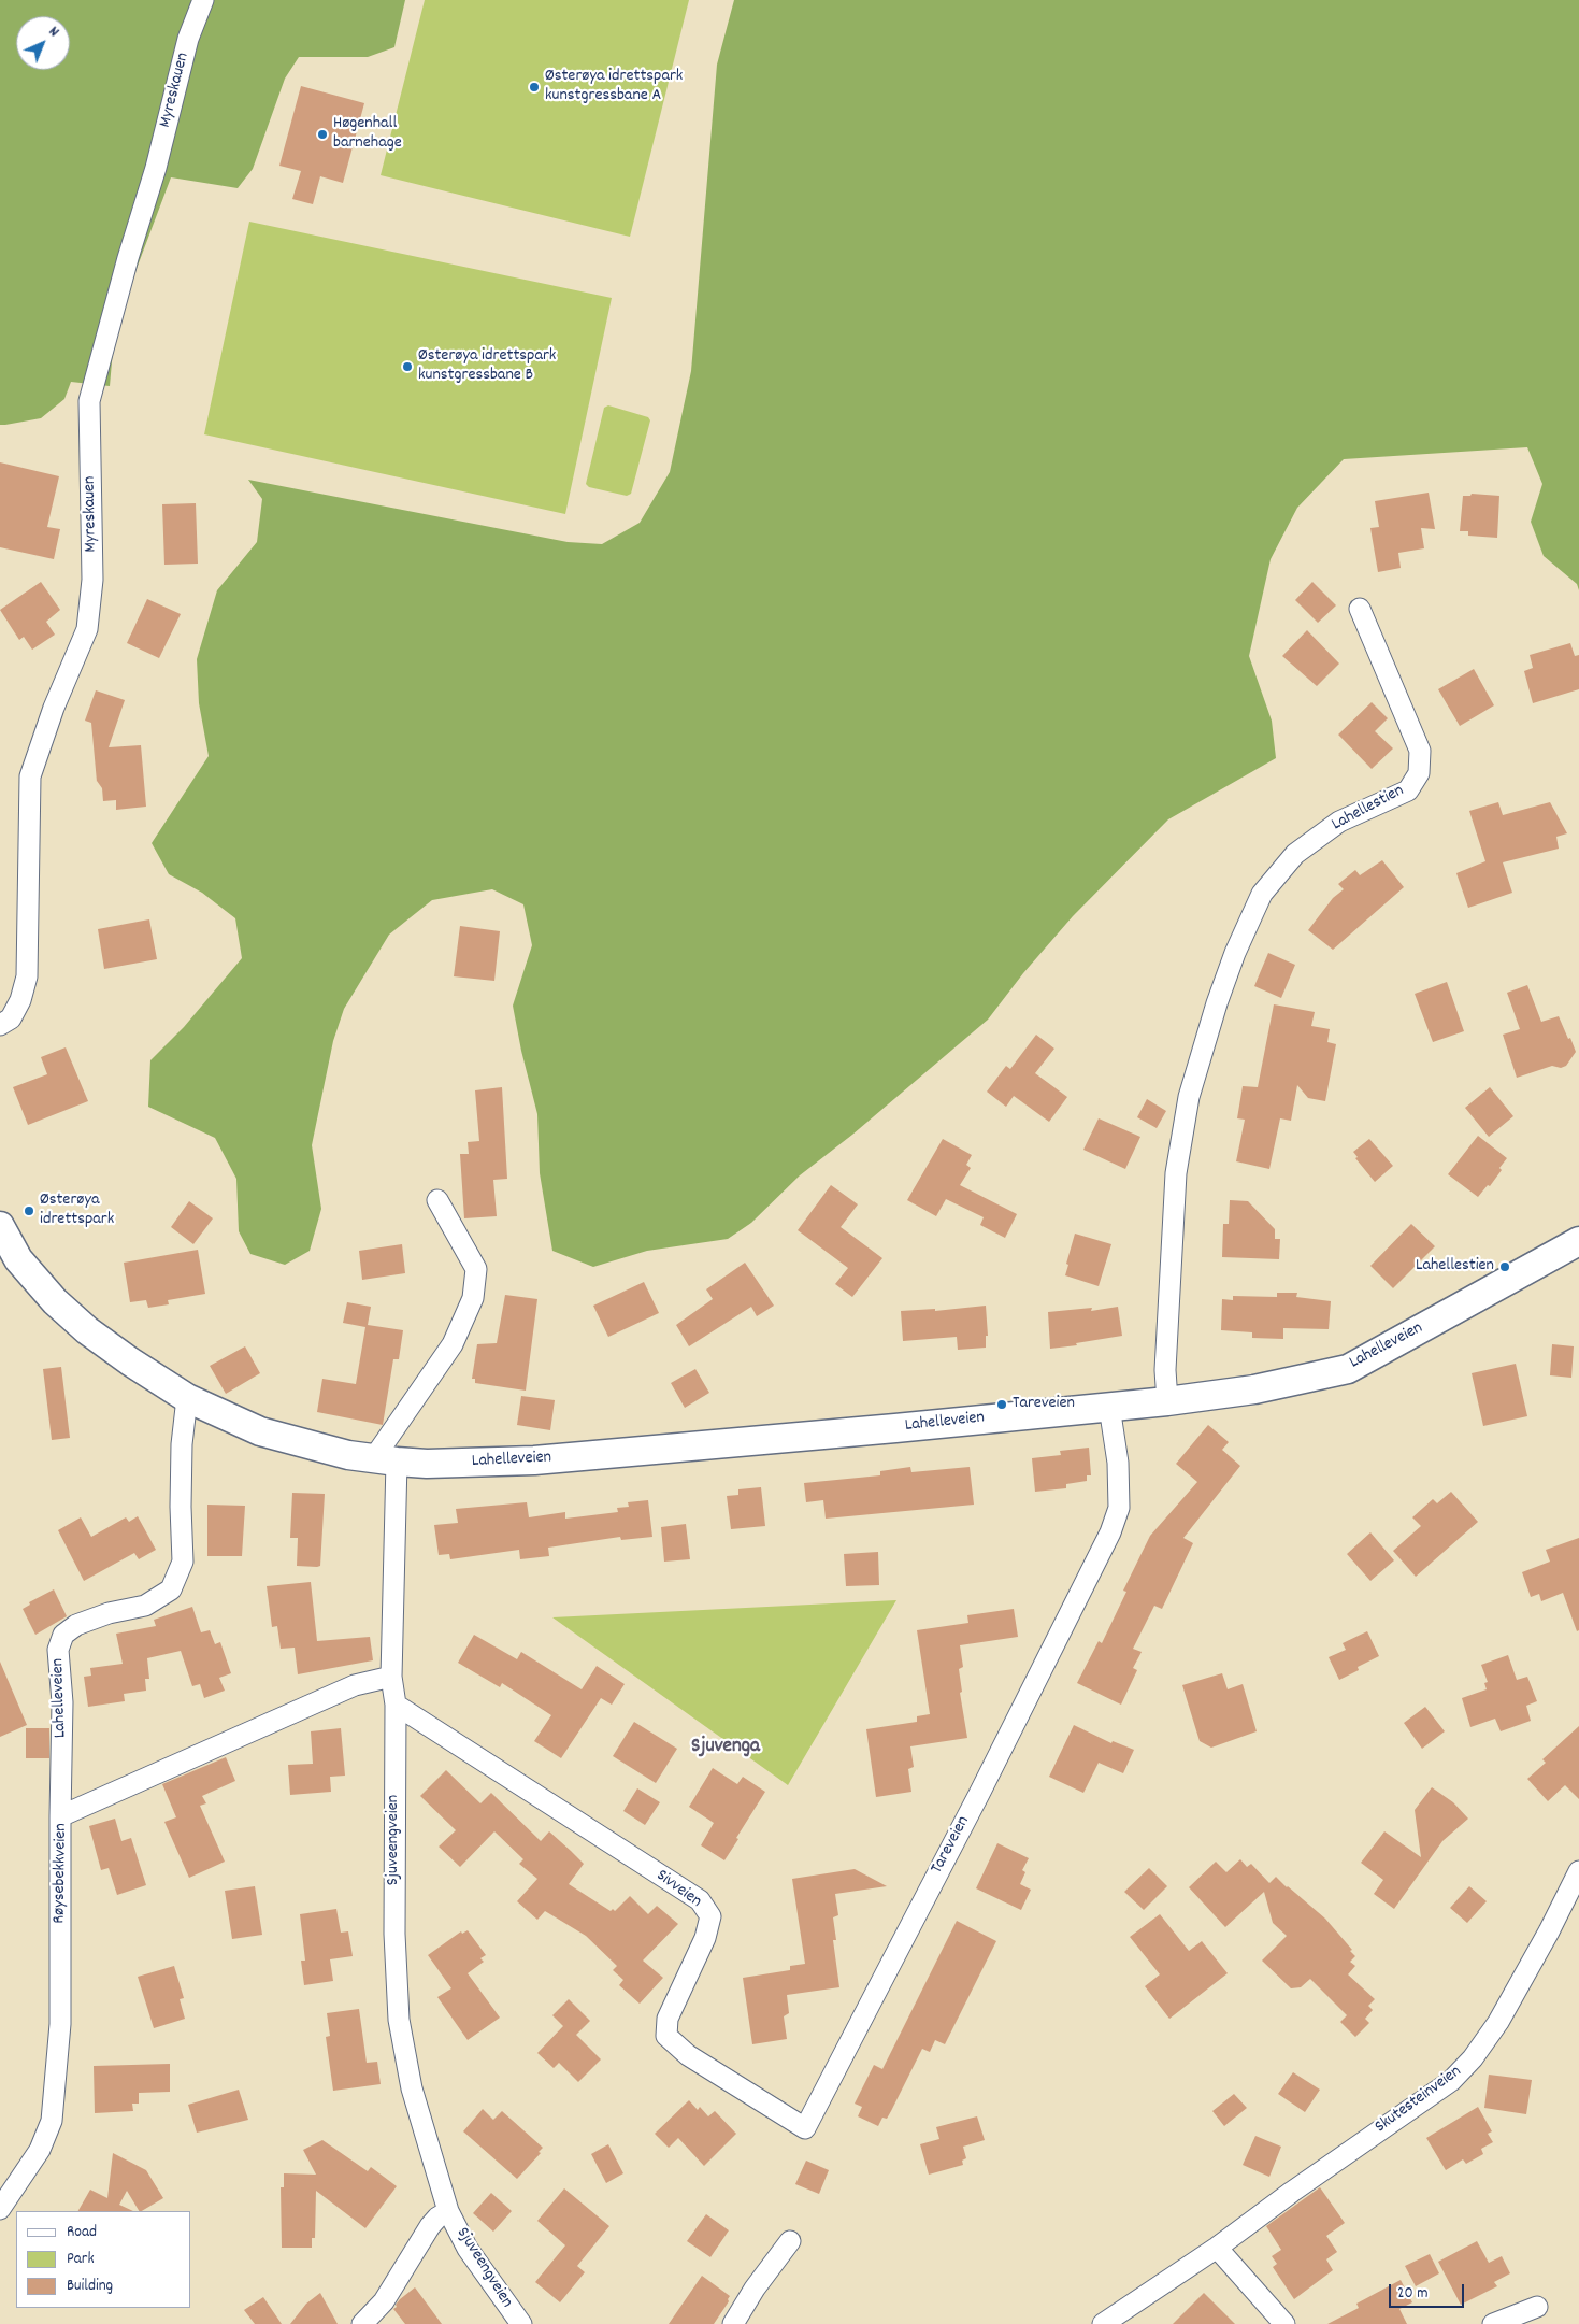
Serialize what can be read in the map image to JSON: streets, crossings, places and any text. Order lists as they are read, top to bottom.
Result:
{
  "streets": {
    "street": [
      "Myreskauen",
      "Lahellestien",
      "Lahelleveien",
      "Sjuveengveien",
      "Tareveien",
      "Røysebekkveien",
      "Sivveien",
      "Skutesteinveien"
    ]
  },
  "crossings": [
    ["Lahellestien", "Lahelleveien"],
    ["Lahelleveien", "Sjuveengveien"],
    ["Lahelleveien", "Tareveien"],
    ["Lahelleveien", "Røysebekkveien"],
    ["Sjuveengveien", "Røysebekkveien"],
    ["Sjuveengveien", "Sivveien"],
    ["Tareveien", "Sivveien"]
  ],
  "districts": ["Sjuvenga"],
  "places": [
    "Østerøya idrettspark kunstgressbane A",
    "Høgenhall barnehage",
    "Østerøya idrettspark kunstgressbane B",
    "Østerøya idrettspark",
    "Lahellestien",
    "Tareveien"
  ],
  "legend": ["Road", "Park", "Building"],
  "scale_bar": "20 m",
  "north": "top right"
}
